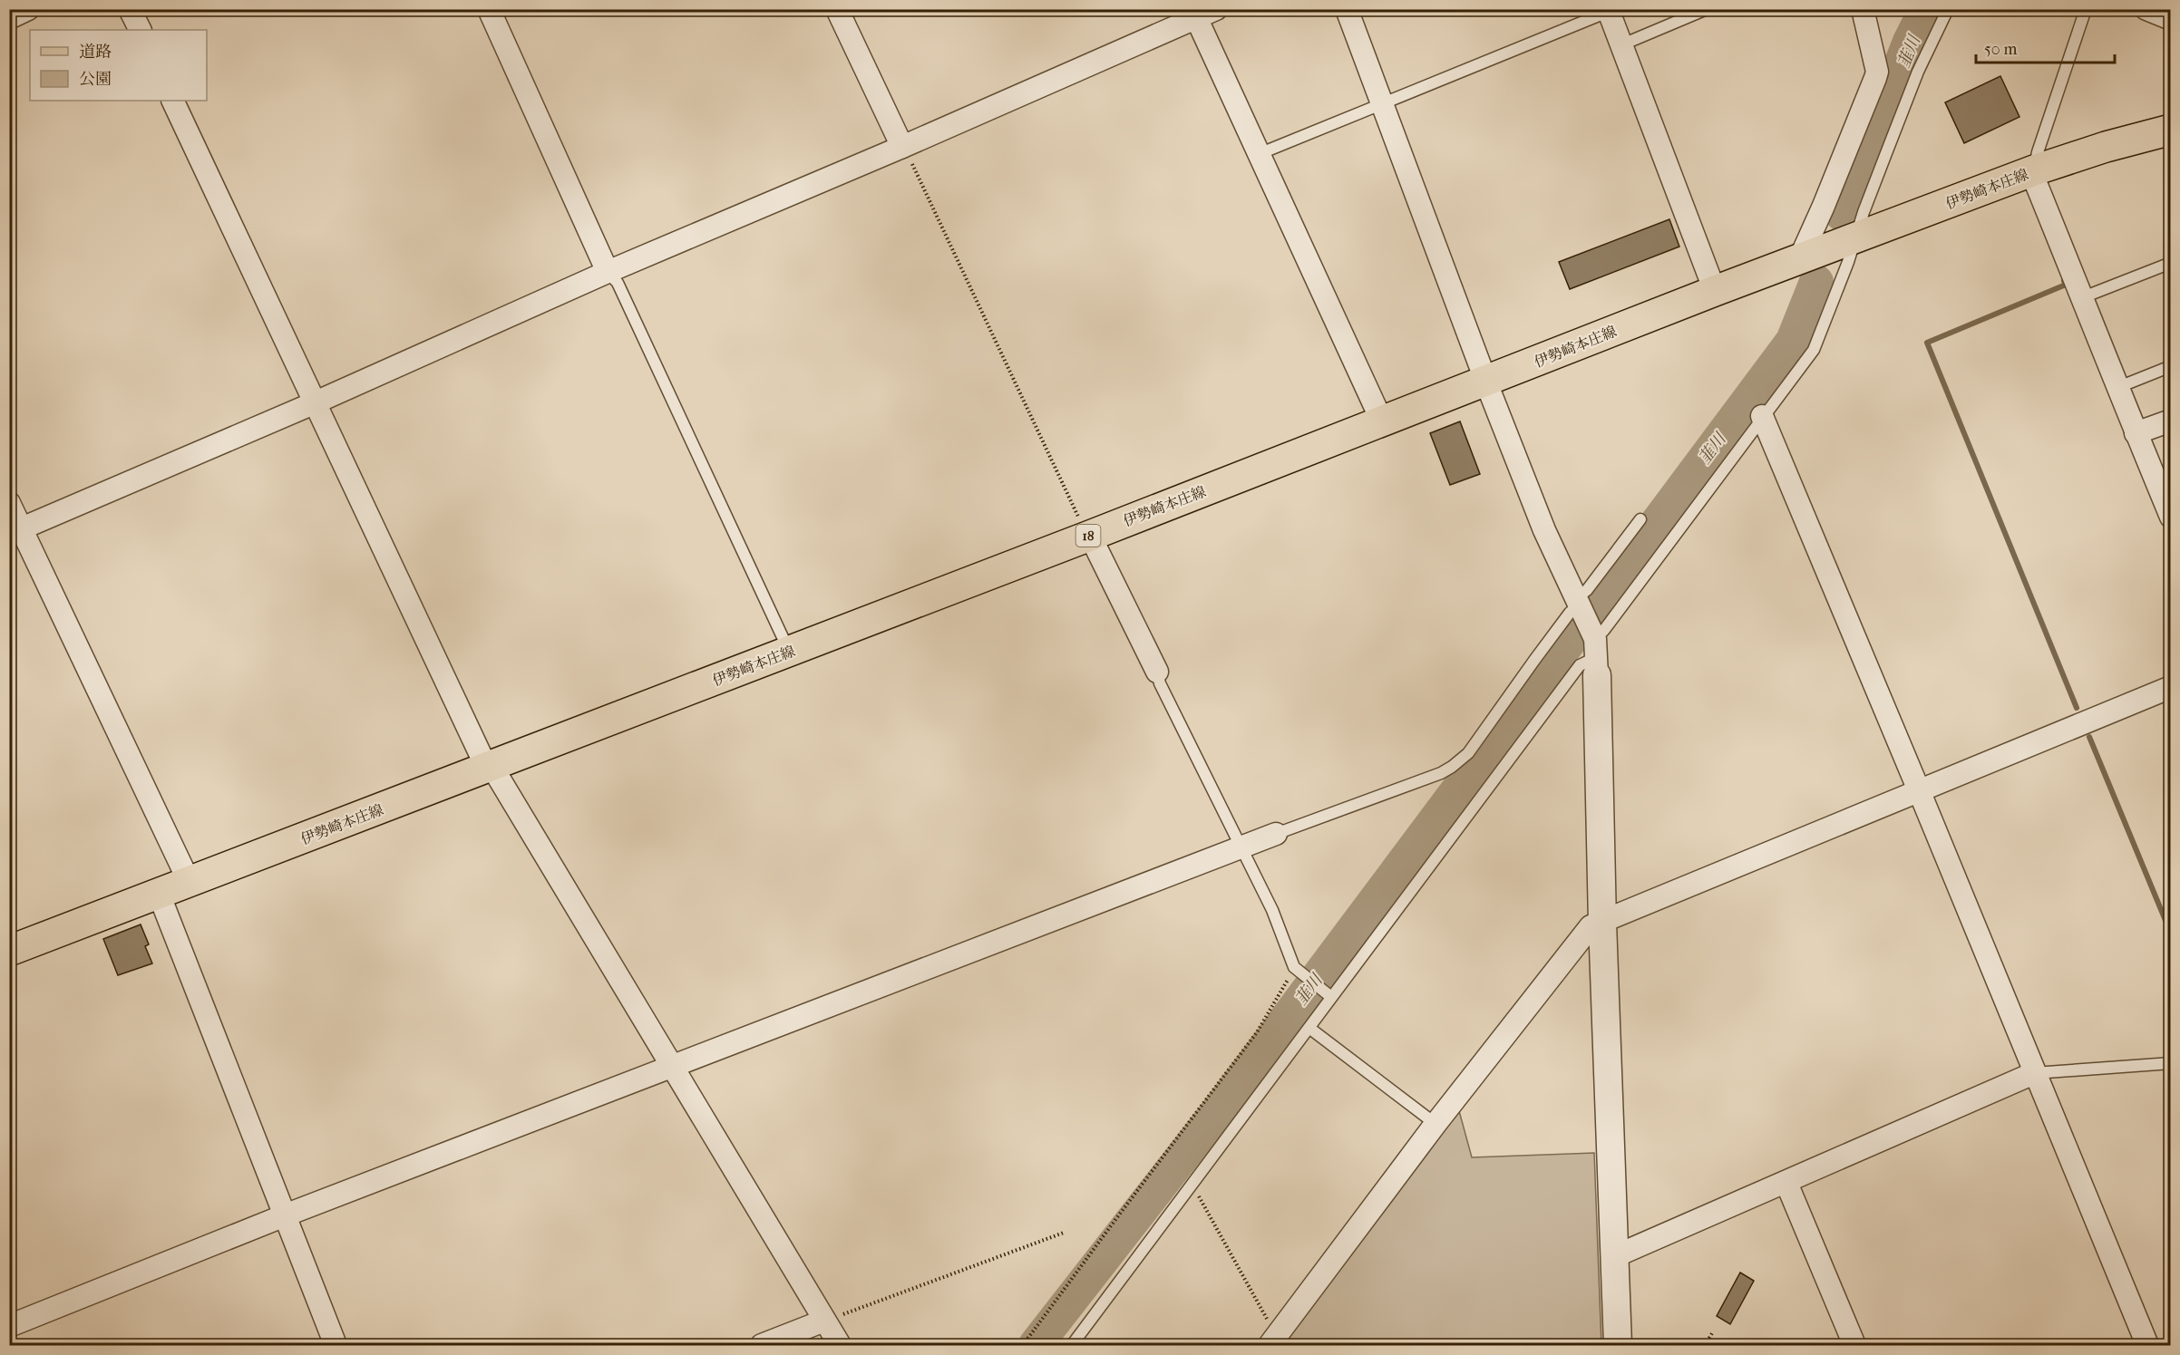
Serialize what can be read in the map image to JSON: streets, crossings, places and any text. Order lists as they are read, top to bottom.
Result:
{
  "streets": {
    "main road": ["伊勢崎本庄線", "18"]
  },
  "water": ["韮川"],
  "legend": ["道路", "公園"],
  "scale_bar": "50 m"
}
